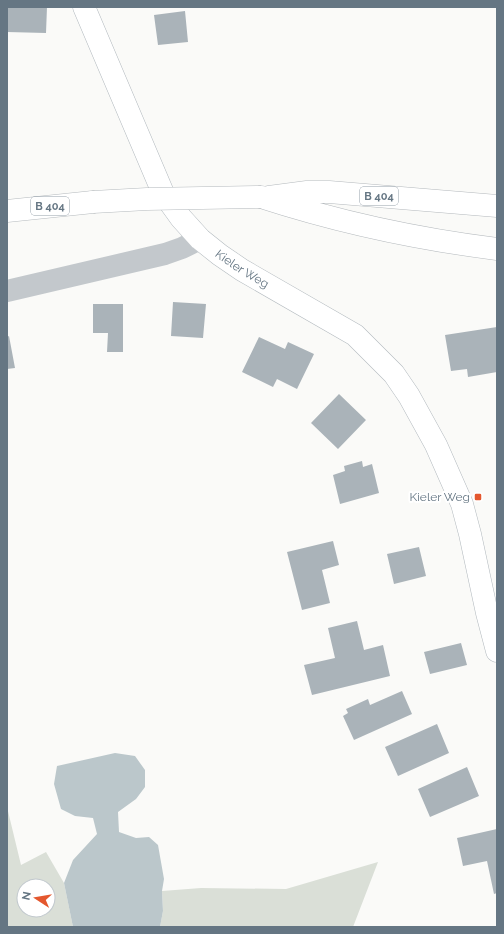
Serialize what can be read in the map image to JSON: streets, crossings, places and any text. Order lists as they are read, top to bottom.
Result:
{
  "streets": {
    "main road": ["B 404", "Kieler Weg"]
  },
  "places": {
    "transit": ["Kieler Weg"]
  },
  "north": "left"
}
